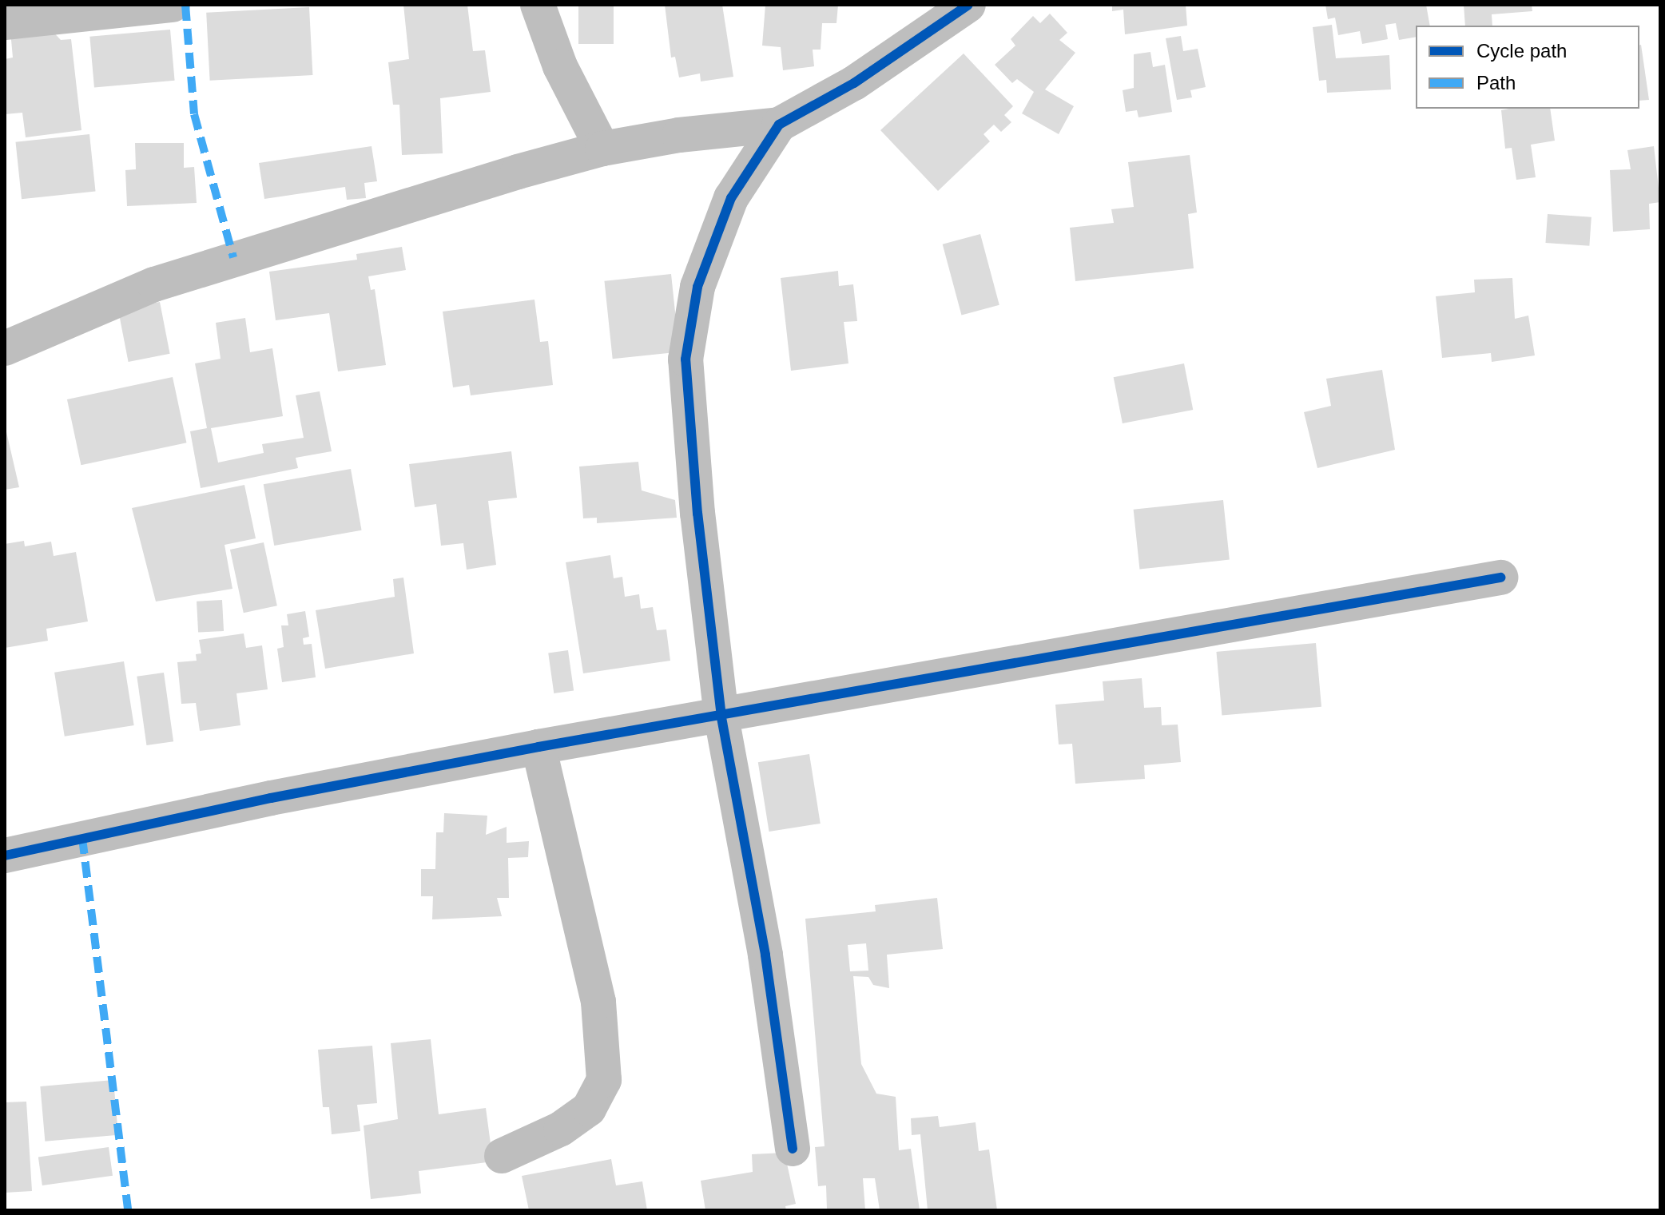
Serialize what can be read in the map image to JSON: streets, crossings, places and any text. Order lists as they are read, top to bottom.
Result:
{
  "legend": ["Cycle path", "Path"]
}
